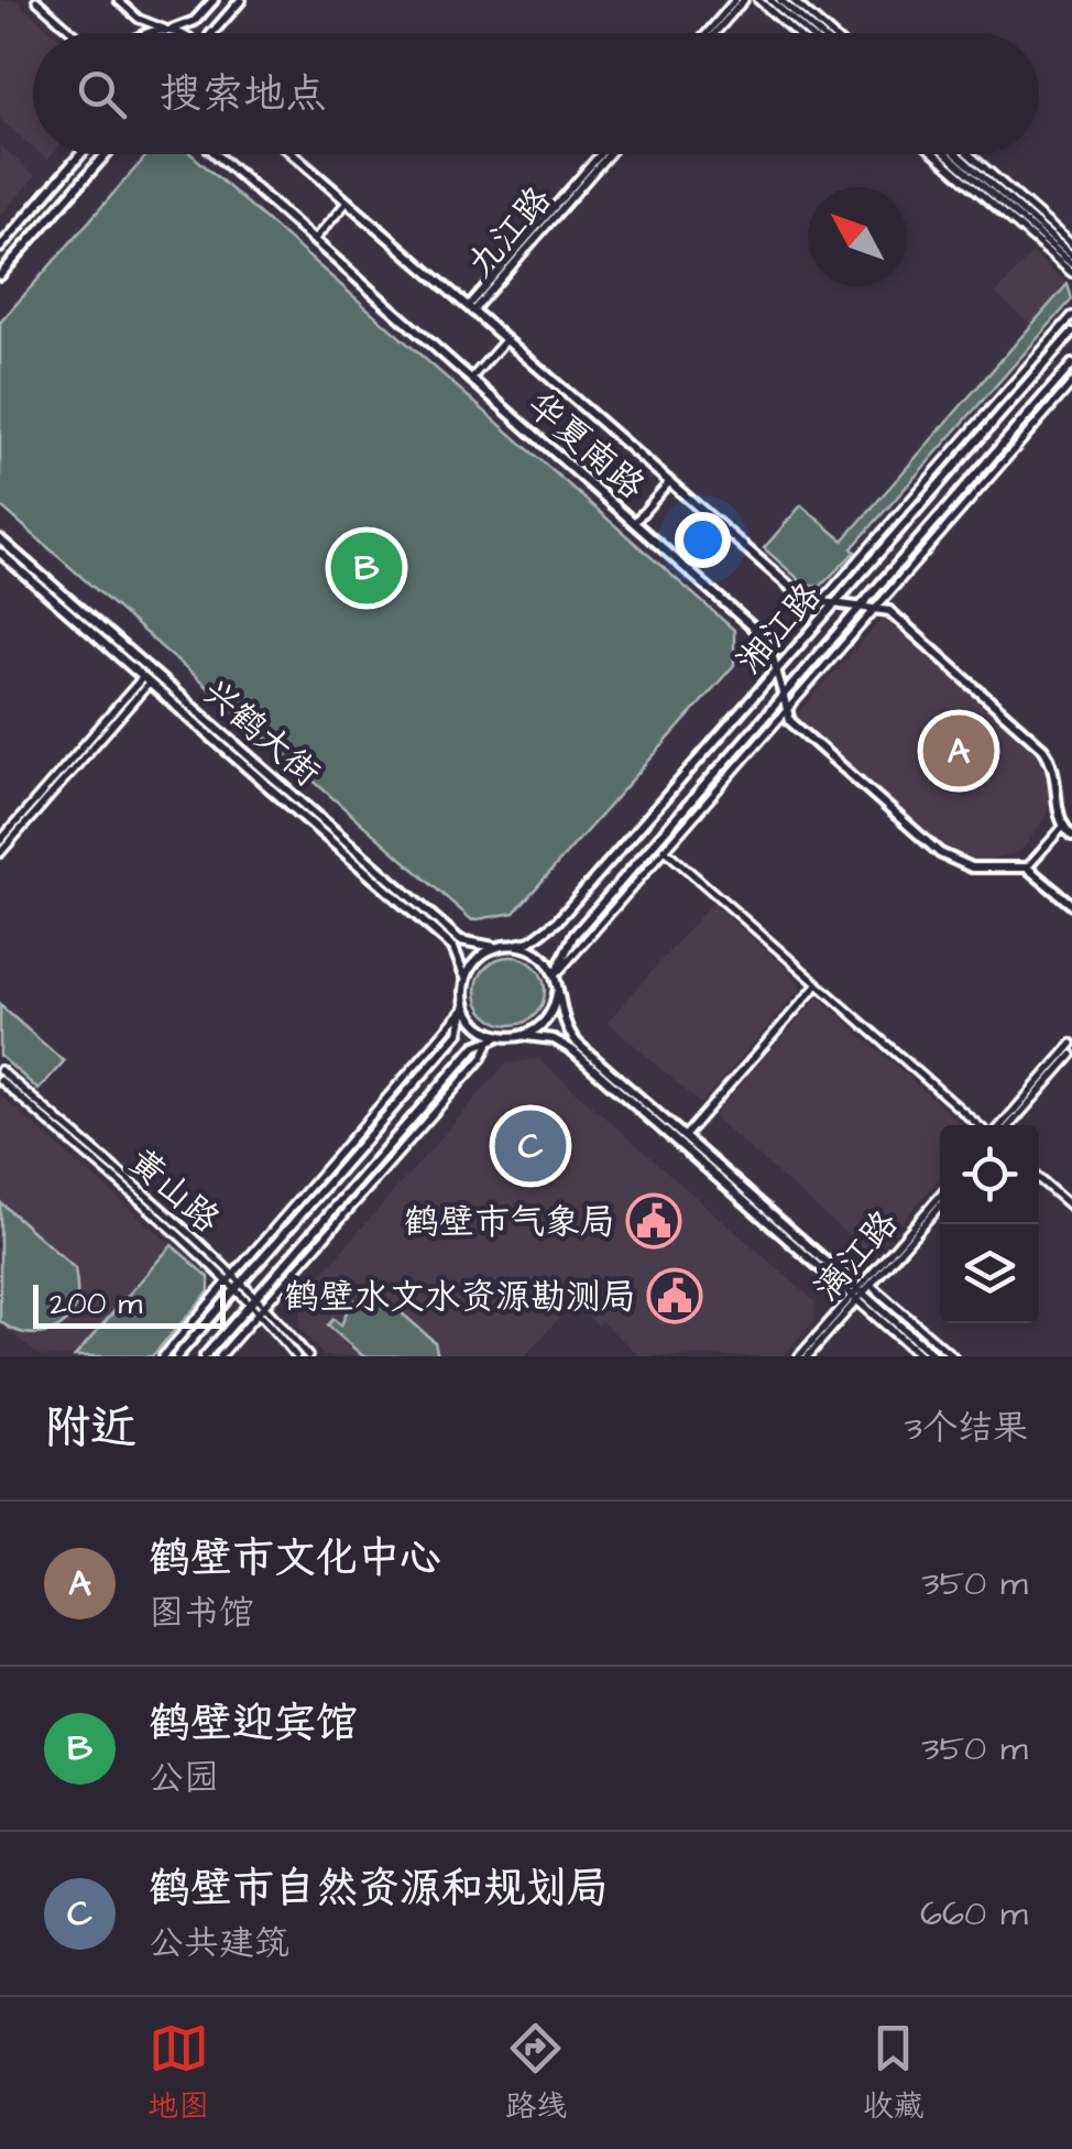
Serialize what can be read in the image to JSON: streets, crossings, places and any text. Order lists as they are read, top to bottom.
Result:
{
  "streets": {
    "main road": ["华夏南路", "湘江路", "兴鹤大街"],
    "street": ["九江路", "黄山路", "漓江路"]
  },
  "crossings": [
    ["九江路", "华夏南路"],
    ["华夏南路", "湘江路"],
    ["湘江路", "兴鹤大街"]
  ],
  "places": {
    "public building": ["鹤壁市气象局", "鹤壁水文水资源勘测局"]
  },
  "scale_bar": "200 m",
  "north": "top left",
  "page": {
    "search": "搜索地点",
    "pins": ["B", "A", "C"],
    "scale": "200 m",
    "heading": ["附近", "3个结果"],
    "list": [
      {
        "mark": "A",
        "name": "鹤壁市文化中心",
        "note": "图书馆",
        "value": "350 m"
      },
      {
        "mark": "B",
        "name": "鹤壁迎宾馆",
        "note": "公园",
        "value": "350 m"
      },
      {
        "mark": "C",
        "name": "鹤壁市自然资源和规划局",
        "note": "公共建筑",
        "value": "660 m"
      }
    ],
    "nav": ["地图", "路线", "收藏"]
  }
}
